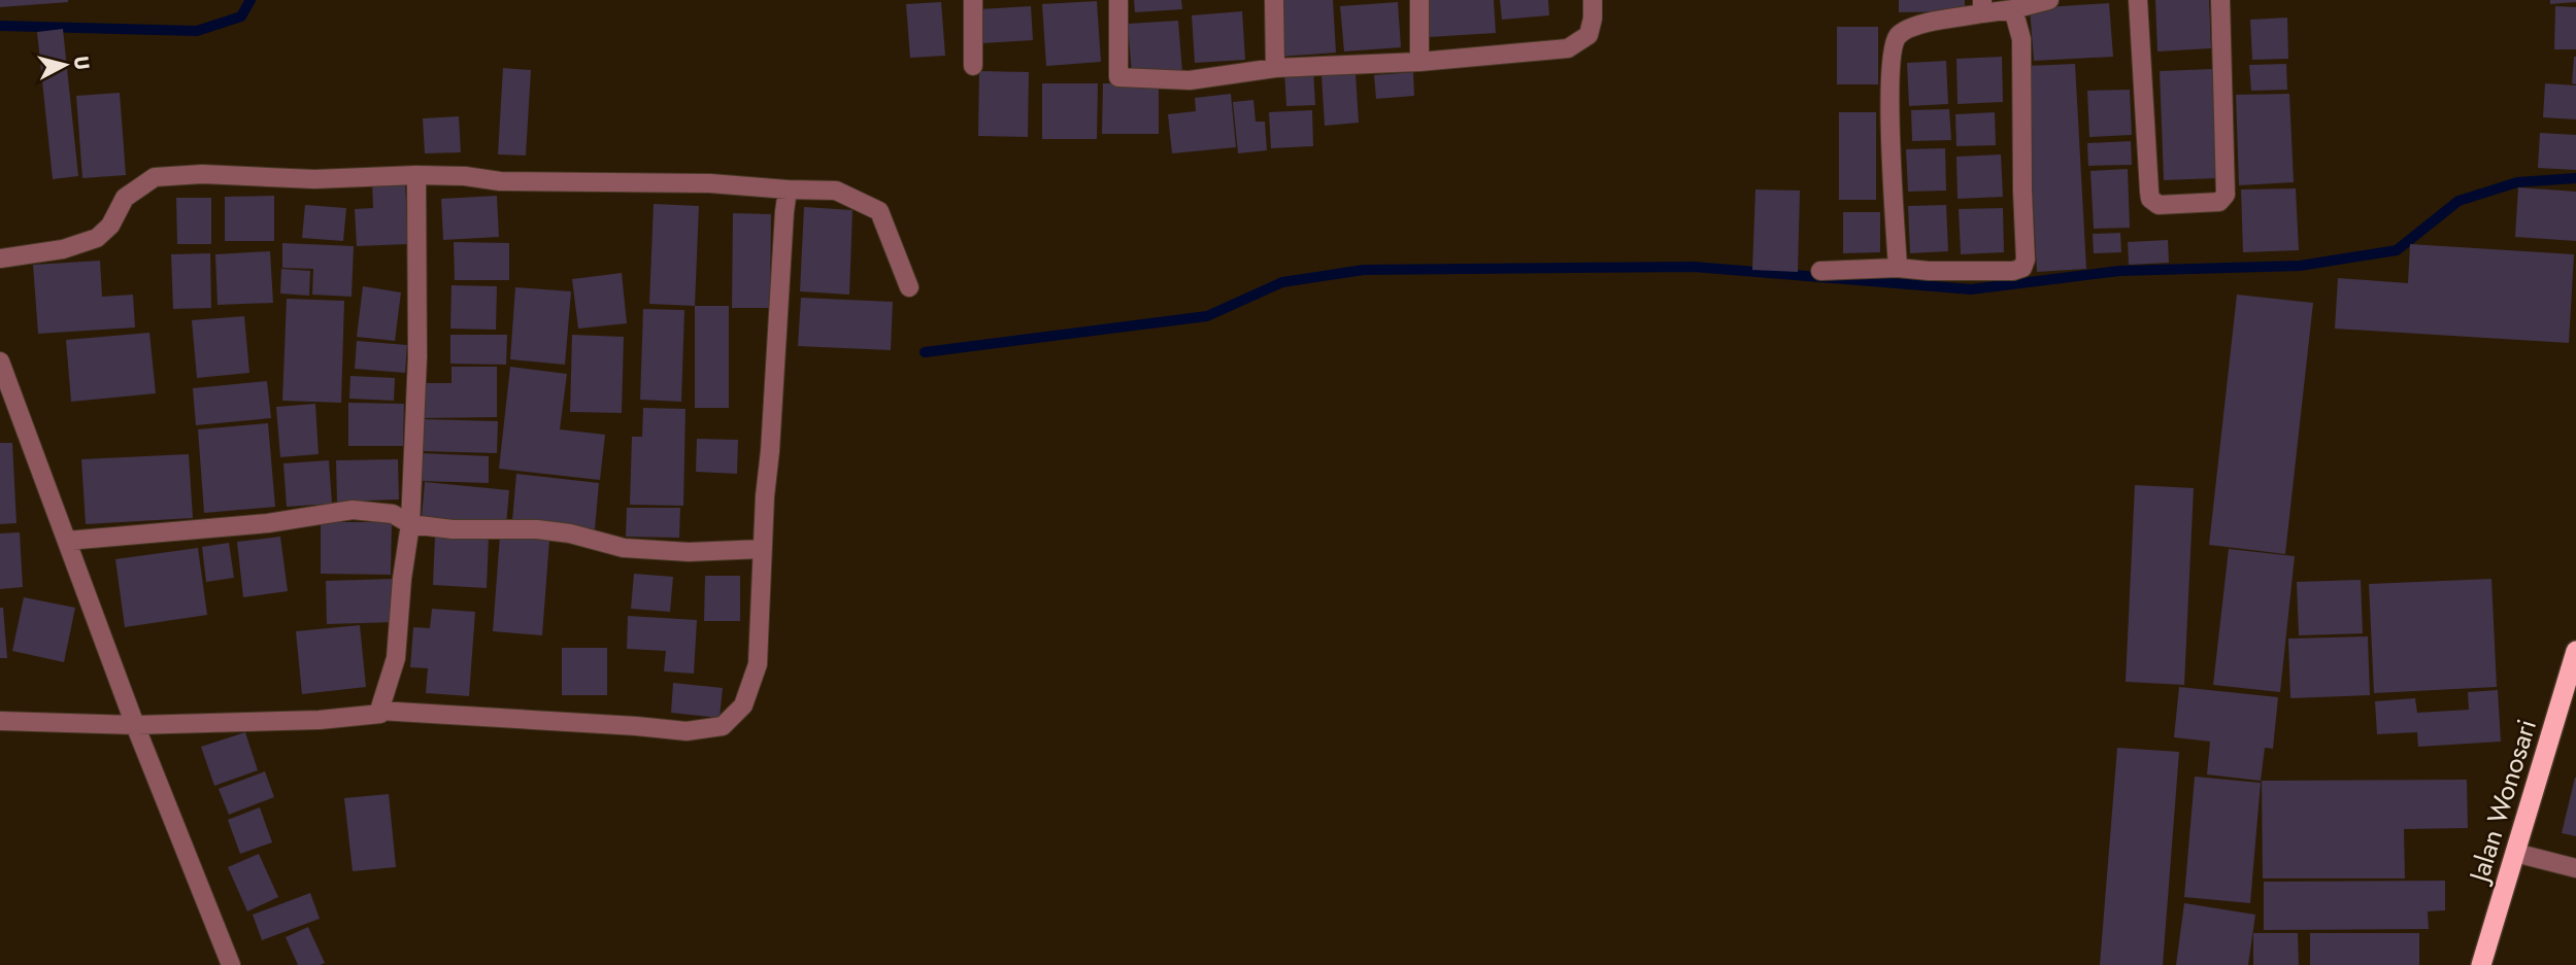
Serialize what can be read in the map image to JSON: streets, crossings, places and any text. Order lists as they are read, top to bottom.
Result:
{
  "streets": {
    "highway": ["Jalan Wonosari"]
  },
  "north": "right"
}
